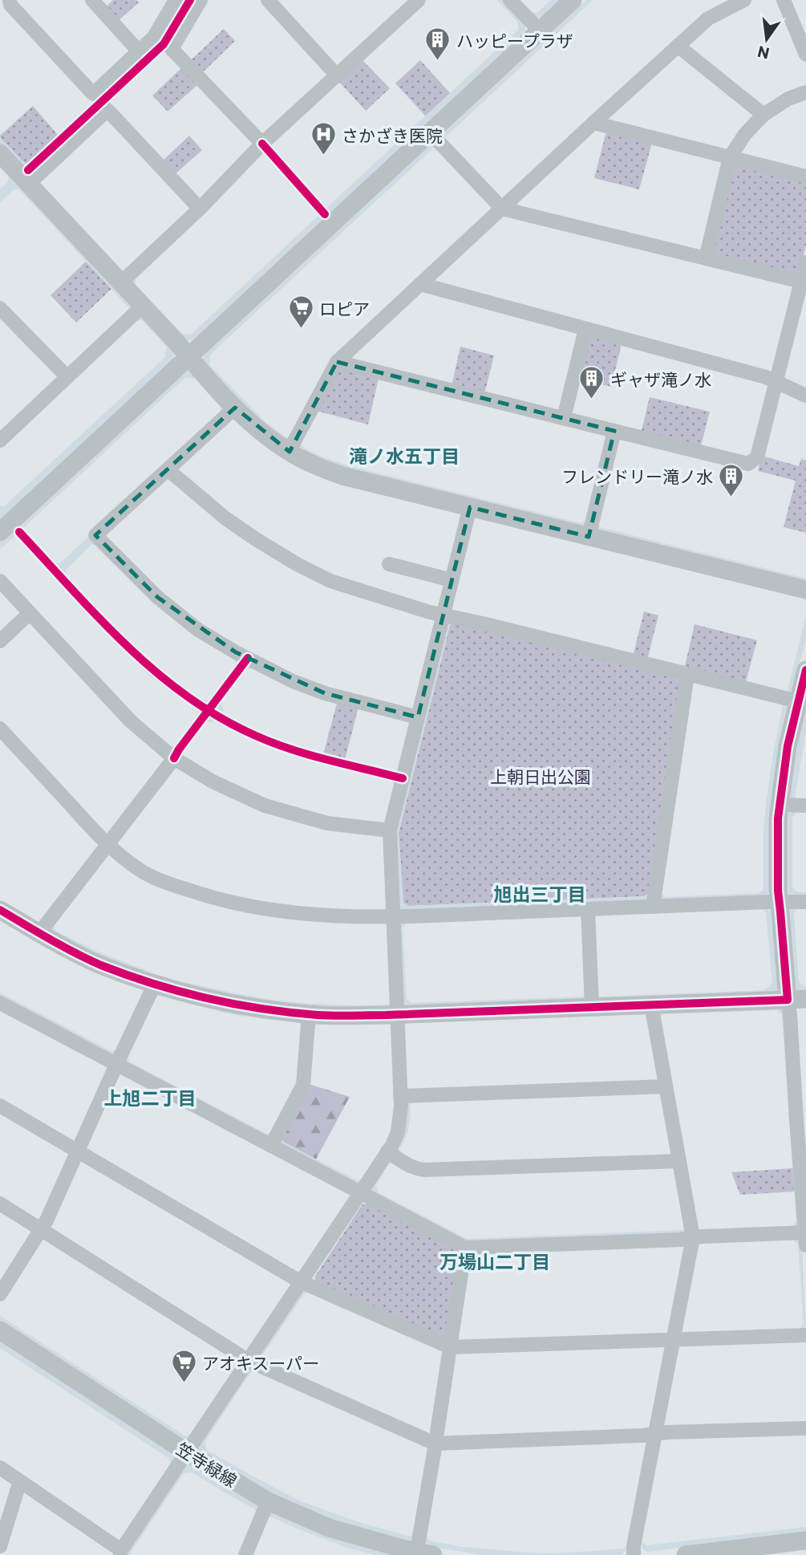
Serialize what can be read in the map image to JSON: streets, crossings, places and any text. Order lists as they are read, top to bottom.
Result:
{
  "streets": {
    "street": ["笠寺緑線"]
  },
  "districts": [
    "滝ノ水五丁目",
    "旭出三丁目",
    "上旭二丁目",
    "万場山二丁目"
  ],
  "parks": ["上朝日出公園"],
  "places": {
    "building": ["ハッピープラザ", "ギャザ滝ノ水", "フレンドリー滝ノ水"],
    "hospital": ["さかざき医院"],
    "supermarket": ["ロピア", "アオキスーパー"]
  },
  "north": "bottom"
}
